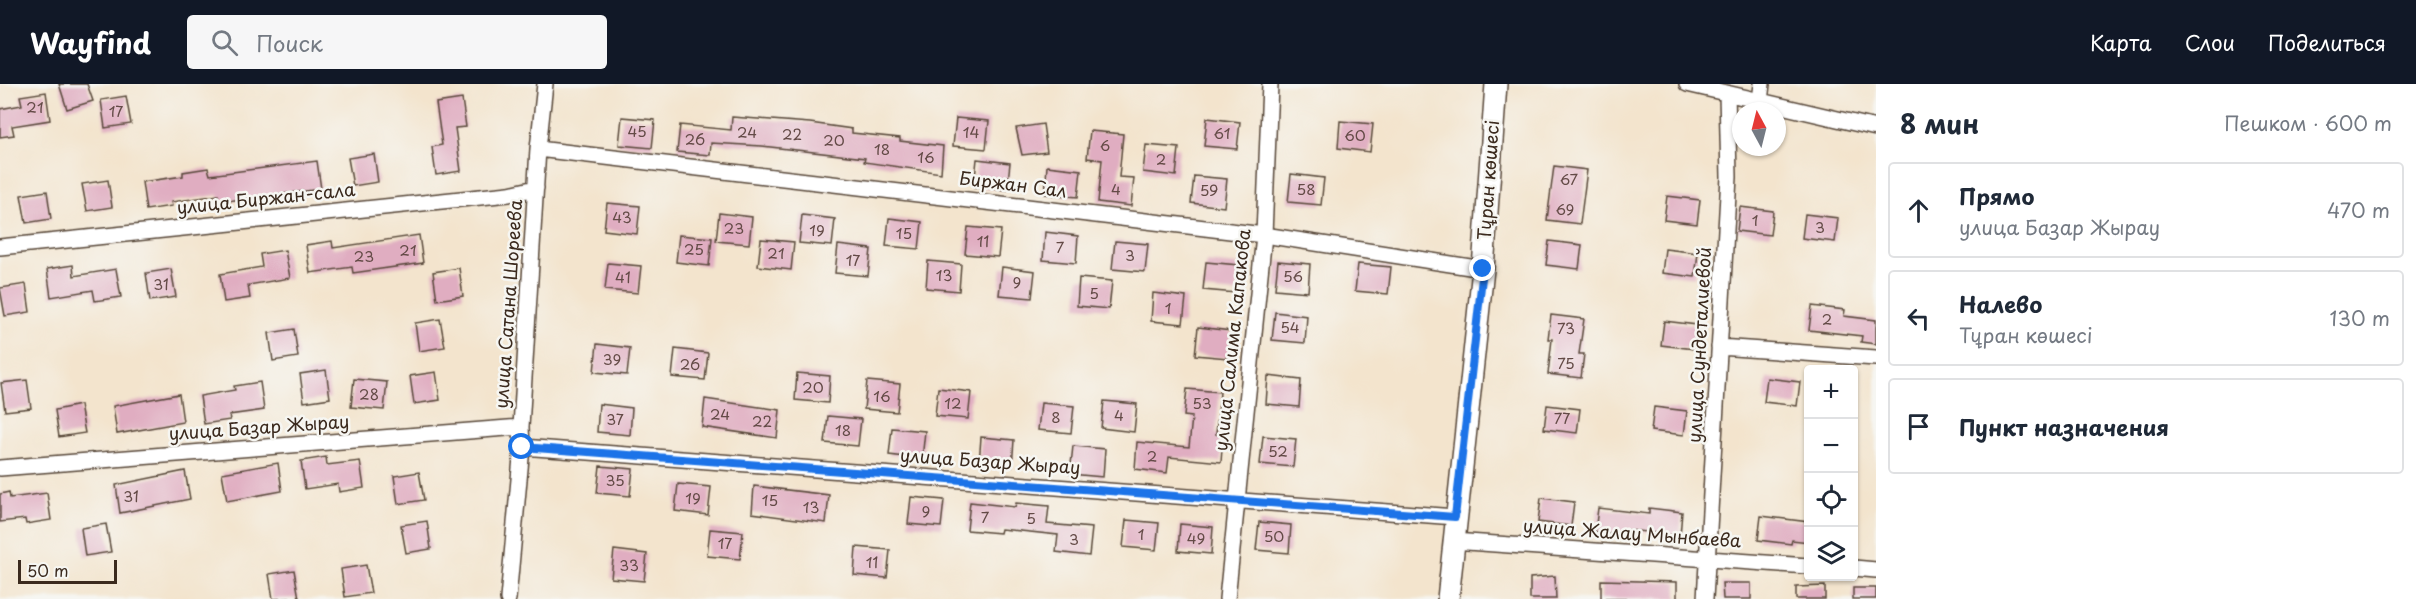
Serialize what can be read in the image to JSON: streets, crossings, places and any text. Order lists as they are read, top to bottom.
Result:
{
  "streets": {
    "street": [
      "Тұран көшесі",
      "Биржан Сал",
      "улица Биржан-сала",
      "улица Сатана Шореева",
      "улица Салима Капакова",
      "улица Сундеталиевой",
      "улица Базар Жырау",
      "улица Жалау Мынбаева"
    ]
  },
  "crossings": [
    ["Тұран көшесі", "Биржан Сал"],
    ["Тұран көшесі", "улица Базар Жырау"],
    ["Тұран көшесі", "улица Жалау Мынбаева"],
    ["Биржан Сал", "улица Сатана Шореева"],
    ["Биржан Сал", "улица Салима Капакова"],
    ["улица Биржан-сала", "улица Сатана Шореева"],
    ["улица Сатана Шореева", "улица Базар Жырау"],
    ["улица Салима Капакова", "улица Базар Жырау"],
    ["улица Сундеталиевой", "улица Жалау Мынбаева"]
  ],
  "house_numbers": [
    "21",
    "17",
    "45",
    "24",
    "14",
    "61",
    "22",
    "60",
    "26",
    "20",
    "6",
    "18",
    "16",
    "2",
    "67",
    "4",
    "58",
    "59",
    "69",
    "43",
    "1",
    "3",
    "23",
    "19",
    "15",
    "11",
    "7",
    "25",
    "21",
    "21",
    "3",
    "23",
    "17",
    "13",
    "56",
    "41",
    "9",
    "31",
    "5",
    "1",
    "2",
    "54",
    "73",
    "39",
    "75",
    "26",
    "20",
    "28",
    "16",
    "12",
    "53",
    "24",
    "4",
    "8",
    "77",
    "37",
    "22",
    "18",
    "52",
    "2",
    "35",
    "31",
    "19",
    "15",
    "13",
    "9",
    "7",
    "5",
    "1",
    "50",
    "49",
    "3",
    "17",
    "11",
    "33"
  ],
  "scale_bar": "50 m",
  "north": "top",
  "page": {
    "header": "Wayfind",
    "search": "Поиск",
    "nav": ["Карта", "Слои", "Поделиться"],
    "heading": ["8 мин", "Пешком · 600 m"],
    "list": [
      ["Прямо", "улица Базар Жырау", "470 m"],
      ["Налево", "Тұран көшесі", "130 m"],
      "Пункт назначения"
    ],
    "map_buttons": ["+", "−"],
    "scale": "50 m"
  }
}
